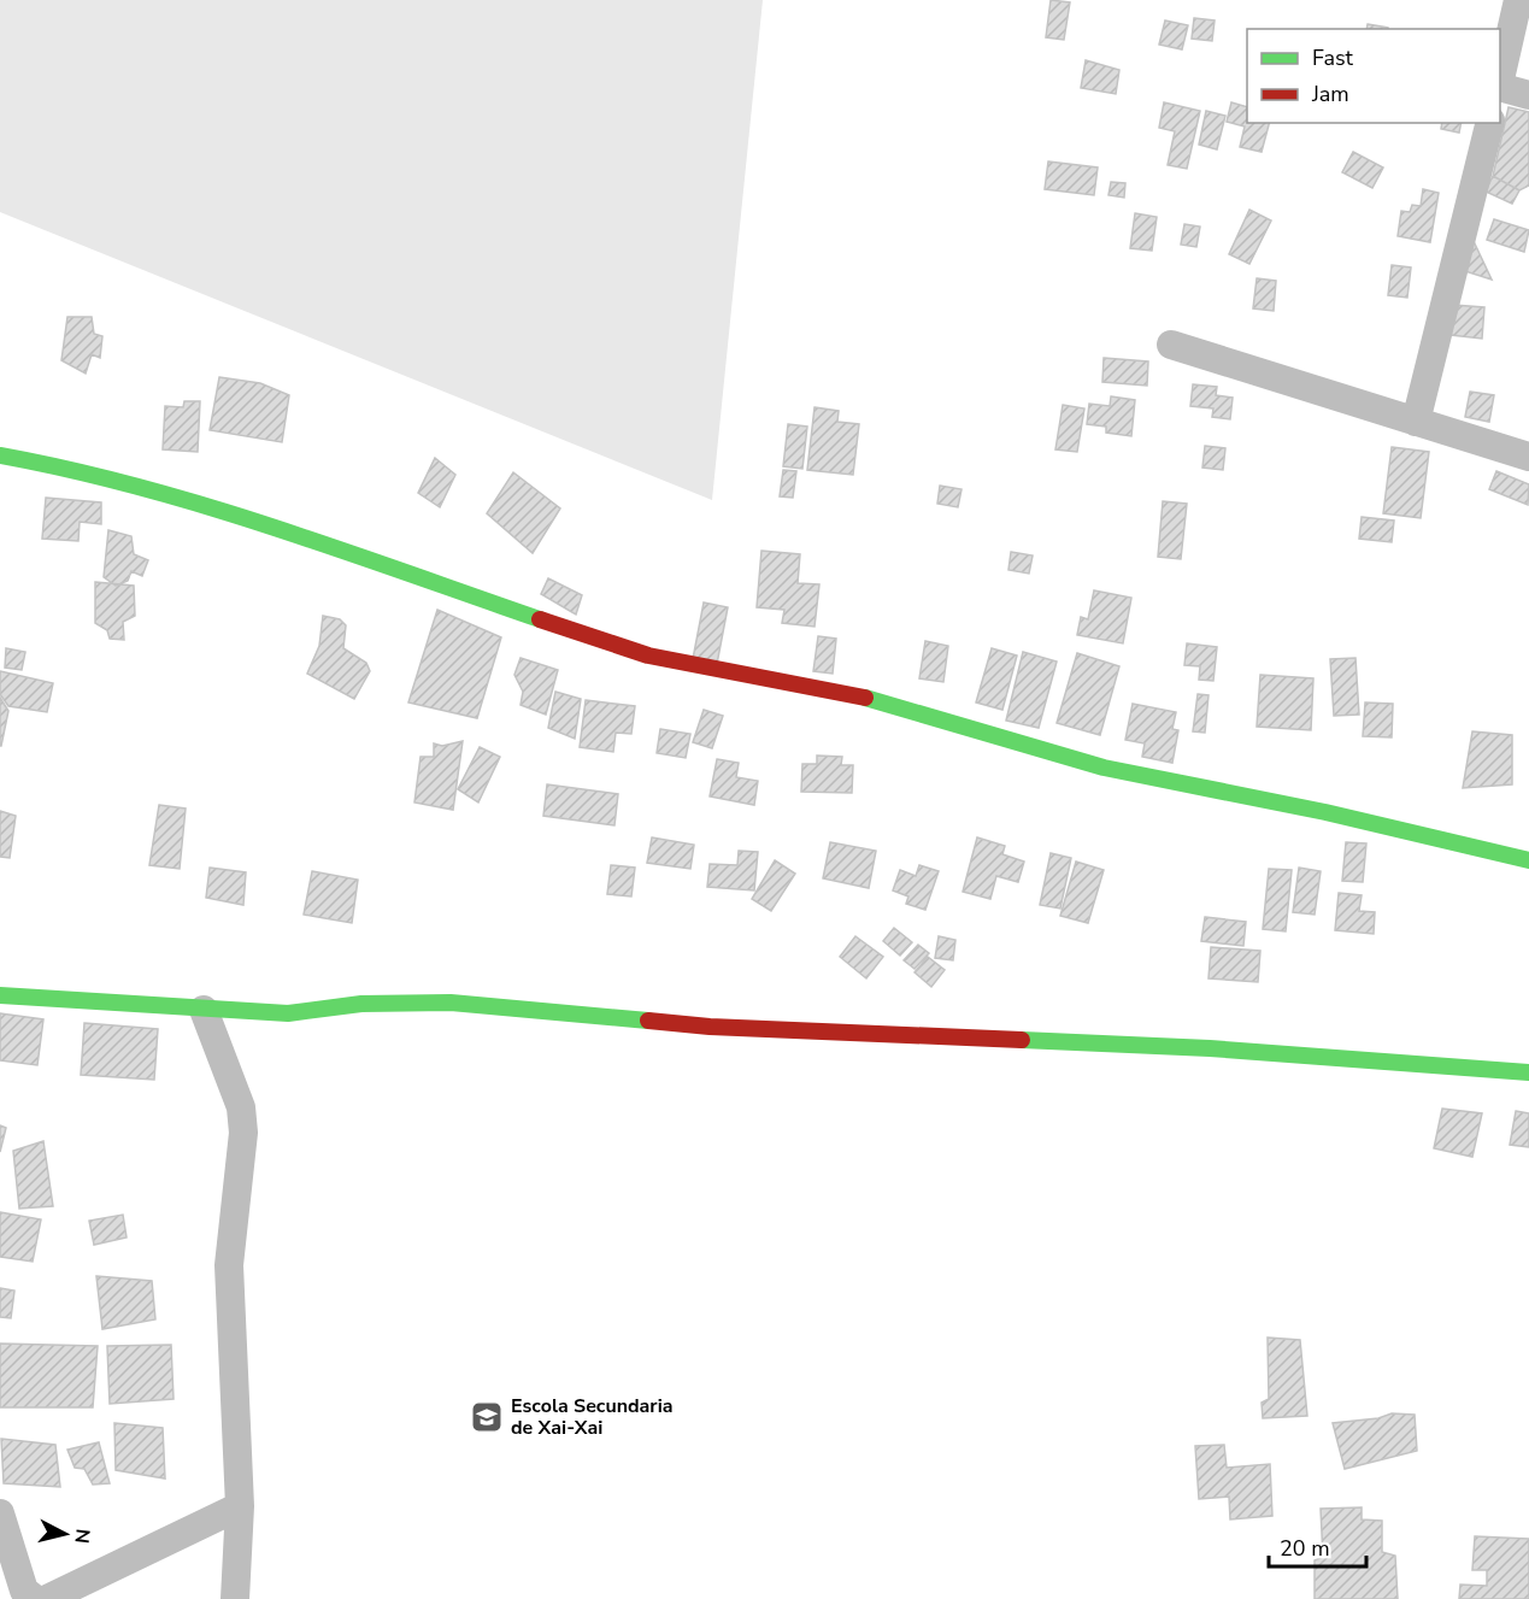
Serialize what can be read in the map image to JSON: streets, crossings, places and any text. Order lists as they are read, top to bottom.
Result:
{
  "places": {
    "school or university": ["Escola Secundaria de Xai-Xai"]
  },
  "legend": ["Fast", "Jam"],
  "scale_bar": "20 m",
  "north": "right"
}
